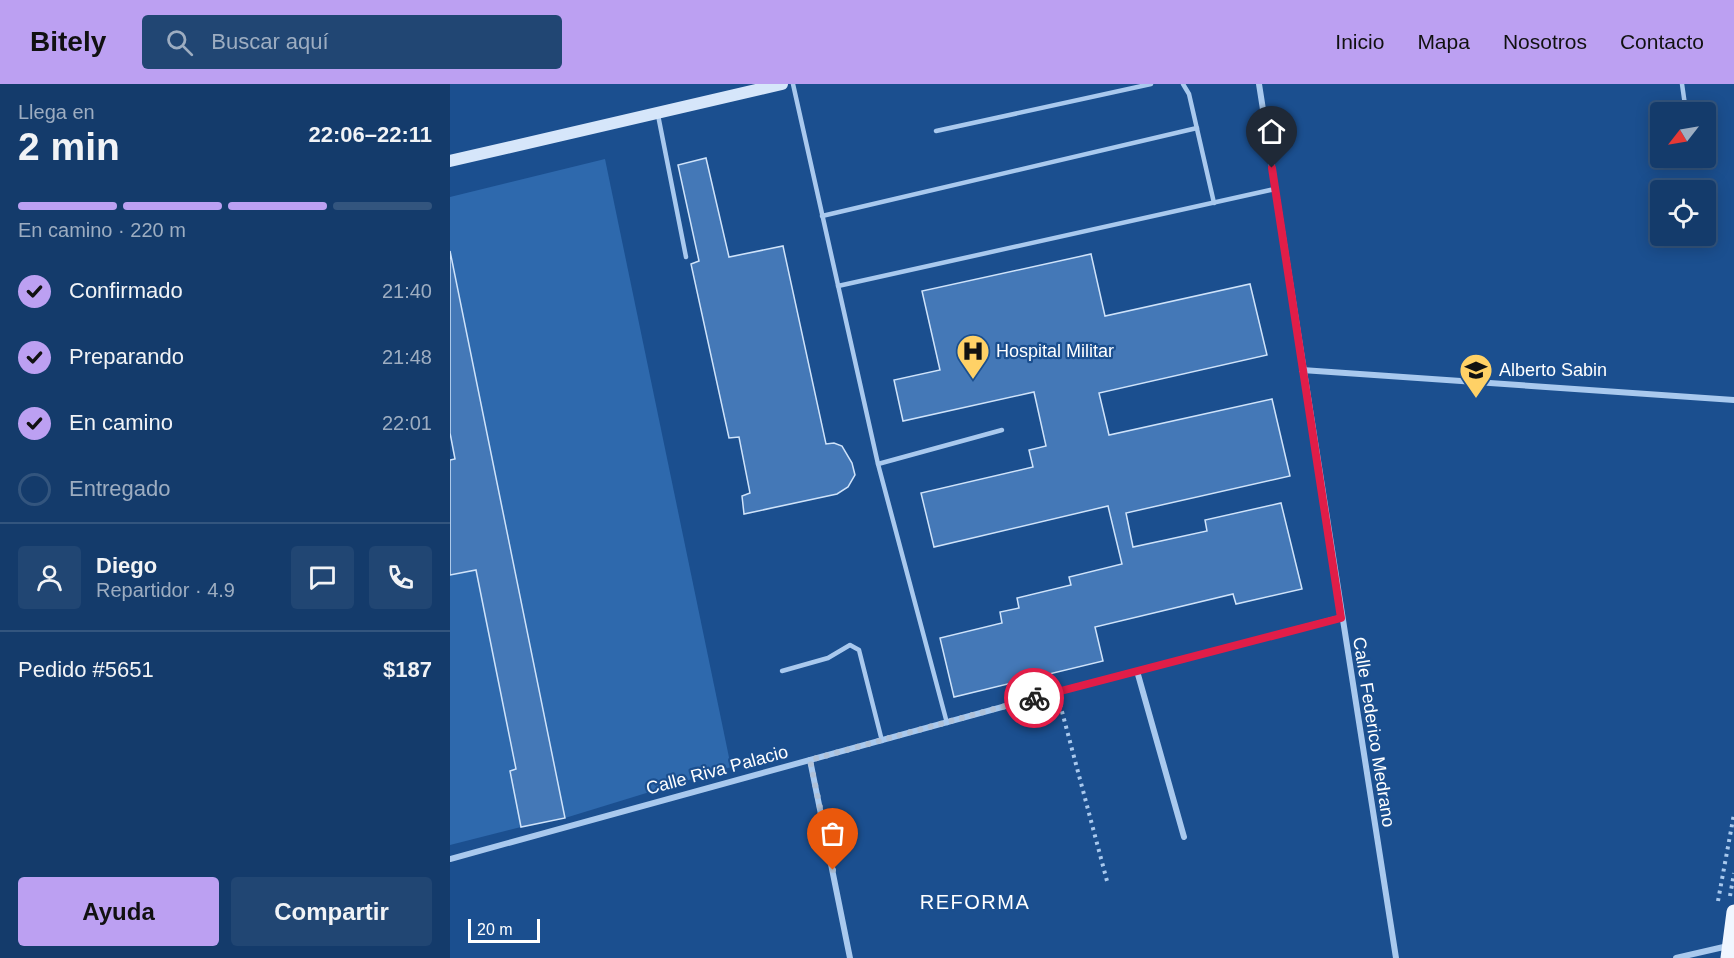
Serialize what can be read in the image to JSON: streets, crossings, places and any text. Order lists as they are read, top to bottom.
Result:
{
  "streets": {
    "street": ["Calle Federico Medrano", "Calle Riva Palacio"]
  },
  "crossings": [
    ["Calle Federico Medrano", "Calle Riva Palacio"]
  ],
  "districts": ["REFORMA"],
  "places": {
    "hospital": ["Hospital Militar"],
    "school or university": ["Alberto Sabin"]
  },
  "scale_bar": "20 m",
  "north": "bottom left",
  "page": {
    "header": "Bitely",
    "search": "Buscar aquí",
    "nav": [
      "Inicio",
      "Mapa",
      "Nosotros",
      "Contacto"
    ],
    "heading": ["2 min", "Llega en", "22:06–22:11"],
    "panel": [
      "Diego",
      "Repartidor · 4.9",
      "Pedido #5651",
      "$187"
    ],
    "bar": "En camino · 220 m",
    "list": [
      ["Confirmado", "21:40"],
      ["Preparando", "21:48"],
      ["En camino", "22:01"],
      "Entregado"
    ],
    "buttons": ["Ayuda", "Compartir"],
    "scale": "20 m"
  }
}
